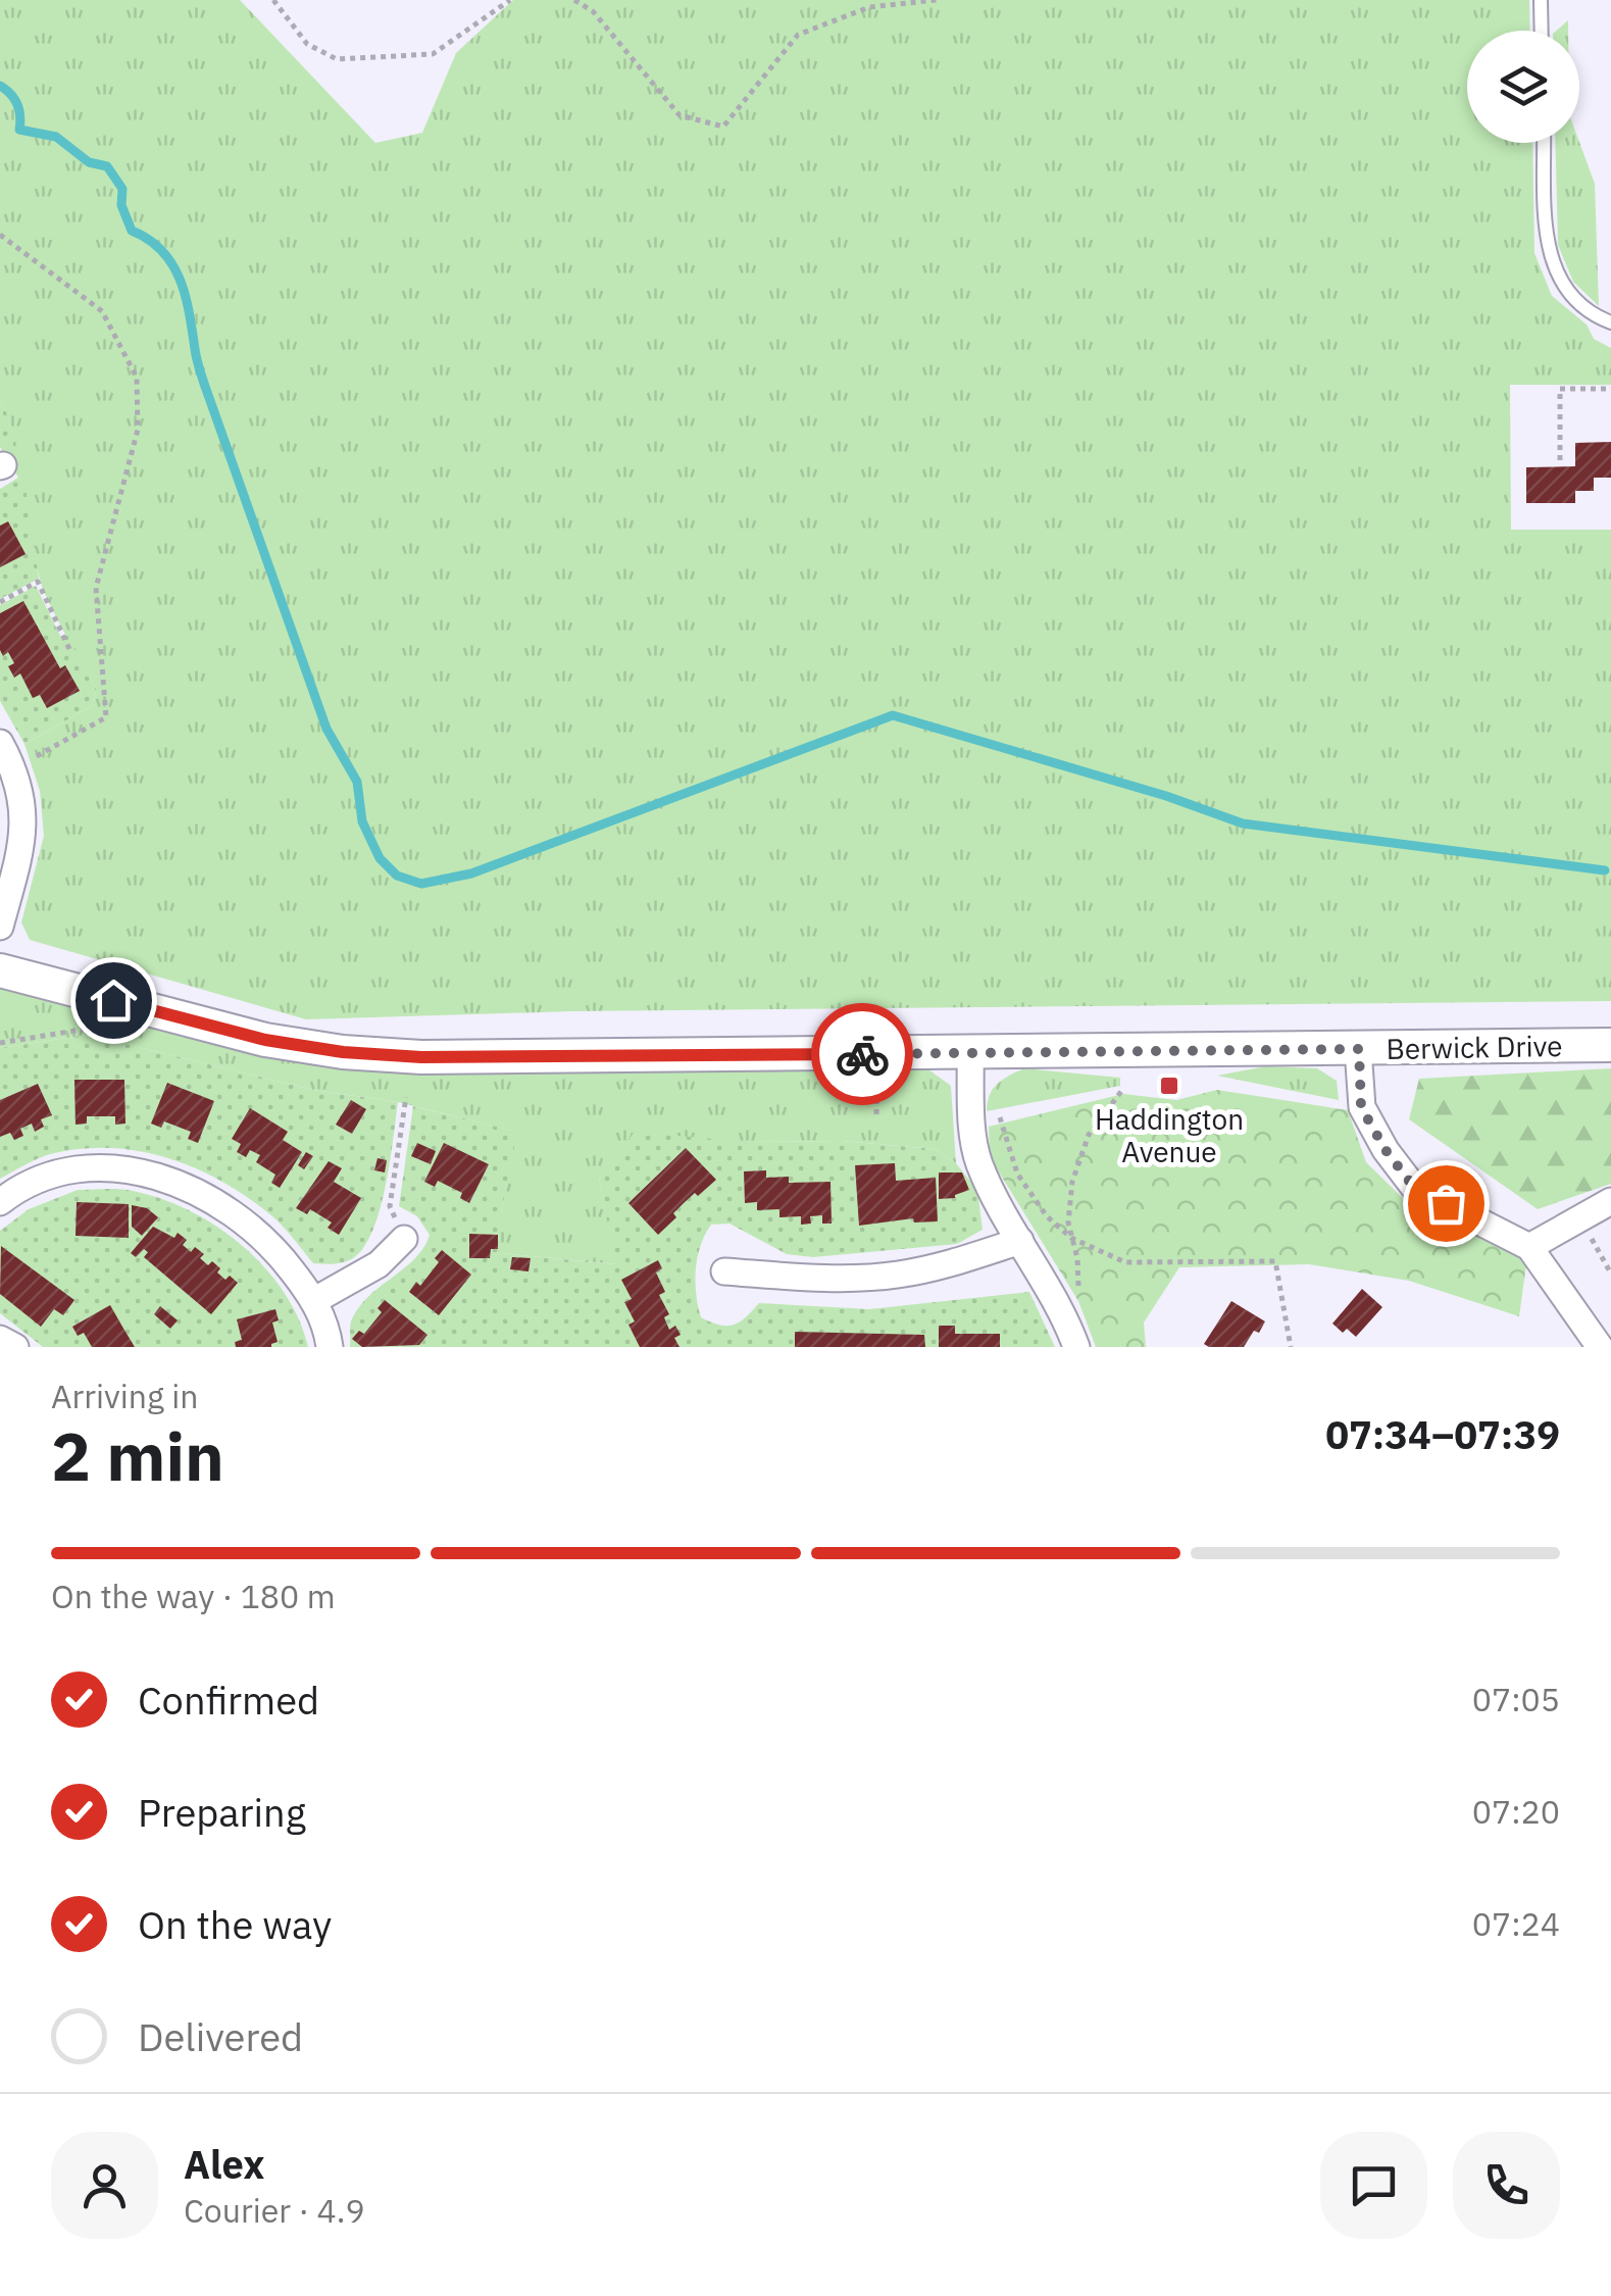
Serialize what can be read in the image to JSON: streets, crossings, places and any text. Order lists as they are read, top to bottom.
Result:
{
  "streets": {
    "street": ["Berwick Drive"]
  },
  "places": {
    "transit": ["Haddington Avenue"]
  },
  "page": {
    "heading": ["2 min", "Arriving in", "07:34–07:39"],
    "panel": ["Alex", "Courier · 4.9"],
    "bar": "On the way · 180 m",
    "list": [
      ["Confirmed", "07:05"],
      ["Preparing", "07:20"],
      ["On the way", "07:24"],
      "Delivered"
    ]
  }
}
